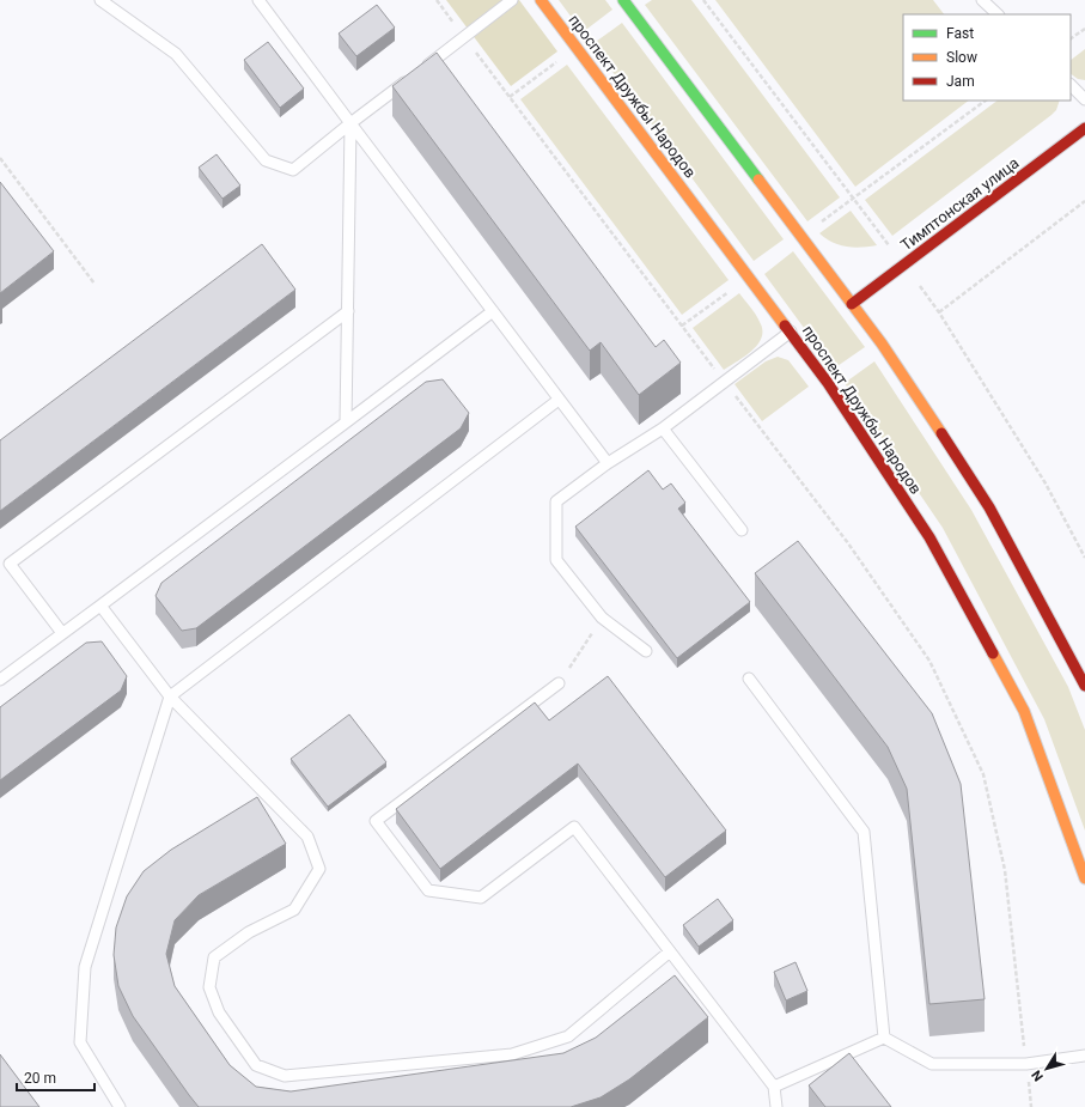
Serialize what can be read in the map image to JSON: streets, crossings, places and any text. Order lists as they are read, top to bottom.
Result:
{
  "streets": {
    "street": ["проспект Дружбы Народов", "Тимптонская улица"]
  },
  "legend": ["Fast", "Slow", "Jam"],
  "scale_bar": "20 m",
  "north": "bottom left"
}
